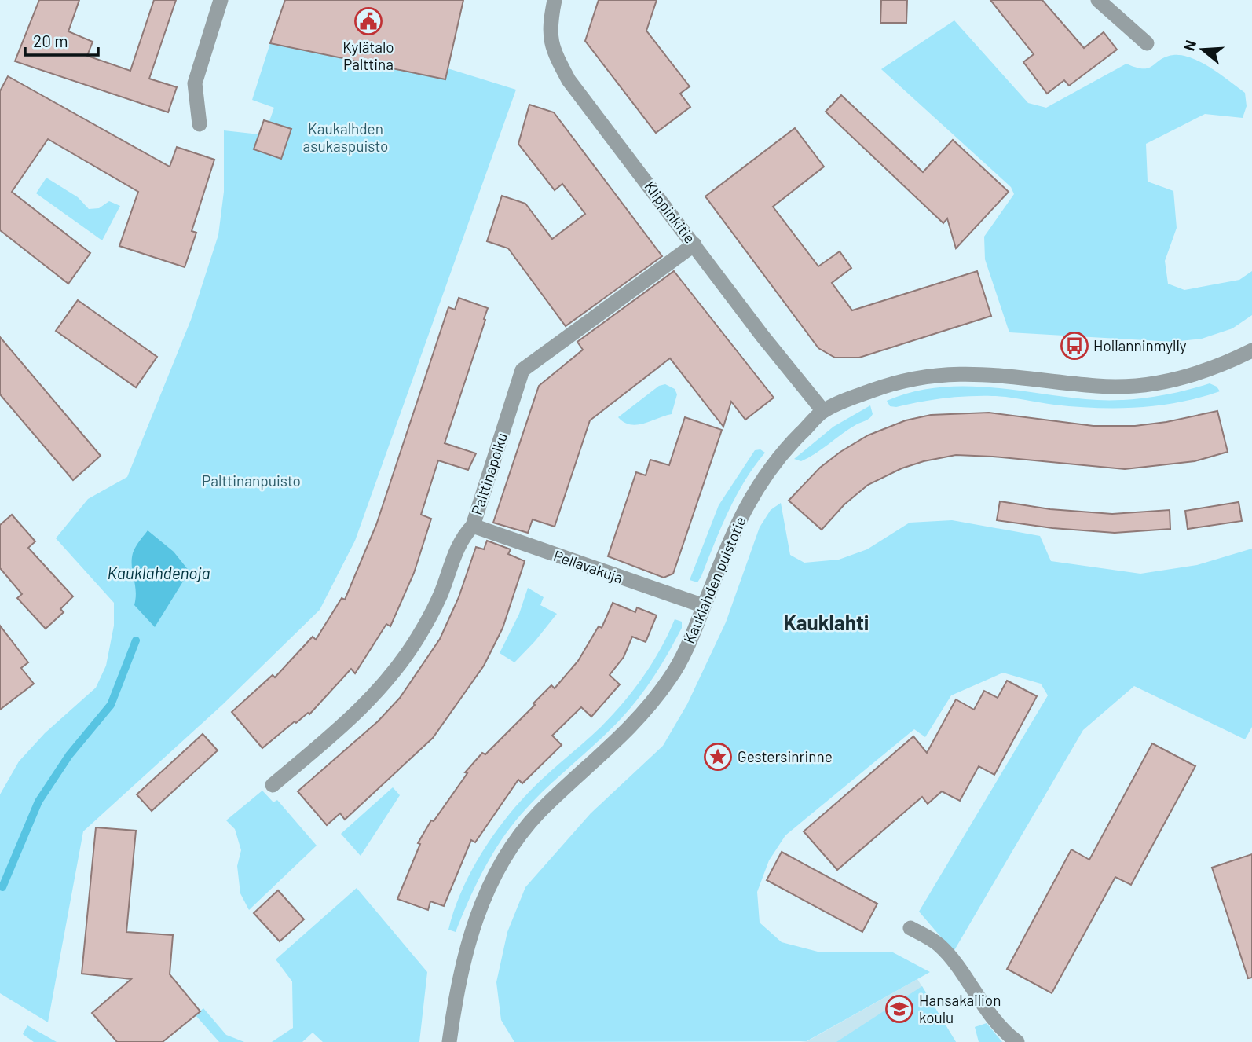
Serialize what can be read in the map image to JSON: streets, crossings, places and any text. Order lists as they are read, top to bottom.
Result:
{
  "streets": {
    "street": [
      "Klippinkitie",
      "Palttinapolku",
      "Pellavakuja",
      "Kauklahden puistotie"
    ]
  },
  "crossings": [
    ["Klippinkitie", "Palttinapolku"],
    ["Klippinkitie", "Kauklahden puistotie"],
    ["Palttinapolku", "Pellavakuja"],
    ["Pellavakuja", "Kauklahden puistotie"]
  ],
  "districts": ["Kauklahti"],
  "water": ["Kauklahdenoja"],
  "parks": ["Kaukalhden asukaspuisto", "Palttinanpuisto"],
  "places": {
    "public building": ["Kylätalo Palttina"],
    "bus stop": ["Hollanninmylly"],
    "place": ["Gestersinrinne"],
    "school or university": ["Hansakallion koulu"]
  },
  "scale_bar": "20 m",
  "north": "left"
}
